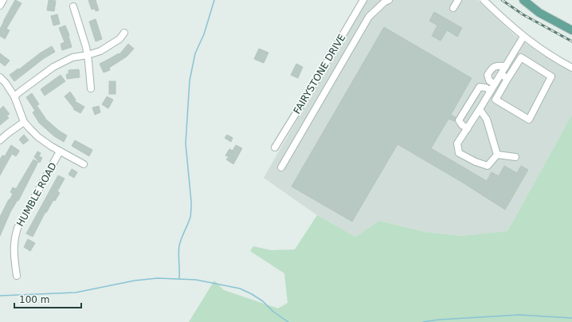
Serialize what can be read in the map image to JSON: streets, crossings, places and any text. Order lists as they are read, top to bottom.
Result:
{
  "streets": {
    "street": ["FAIRYSTONE DRIVE", "HUMBLE ROAD"]
  },
  "scale_bar": "100 m"
}
